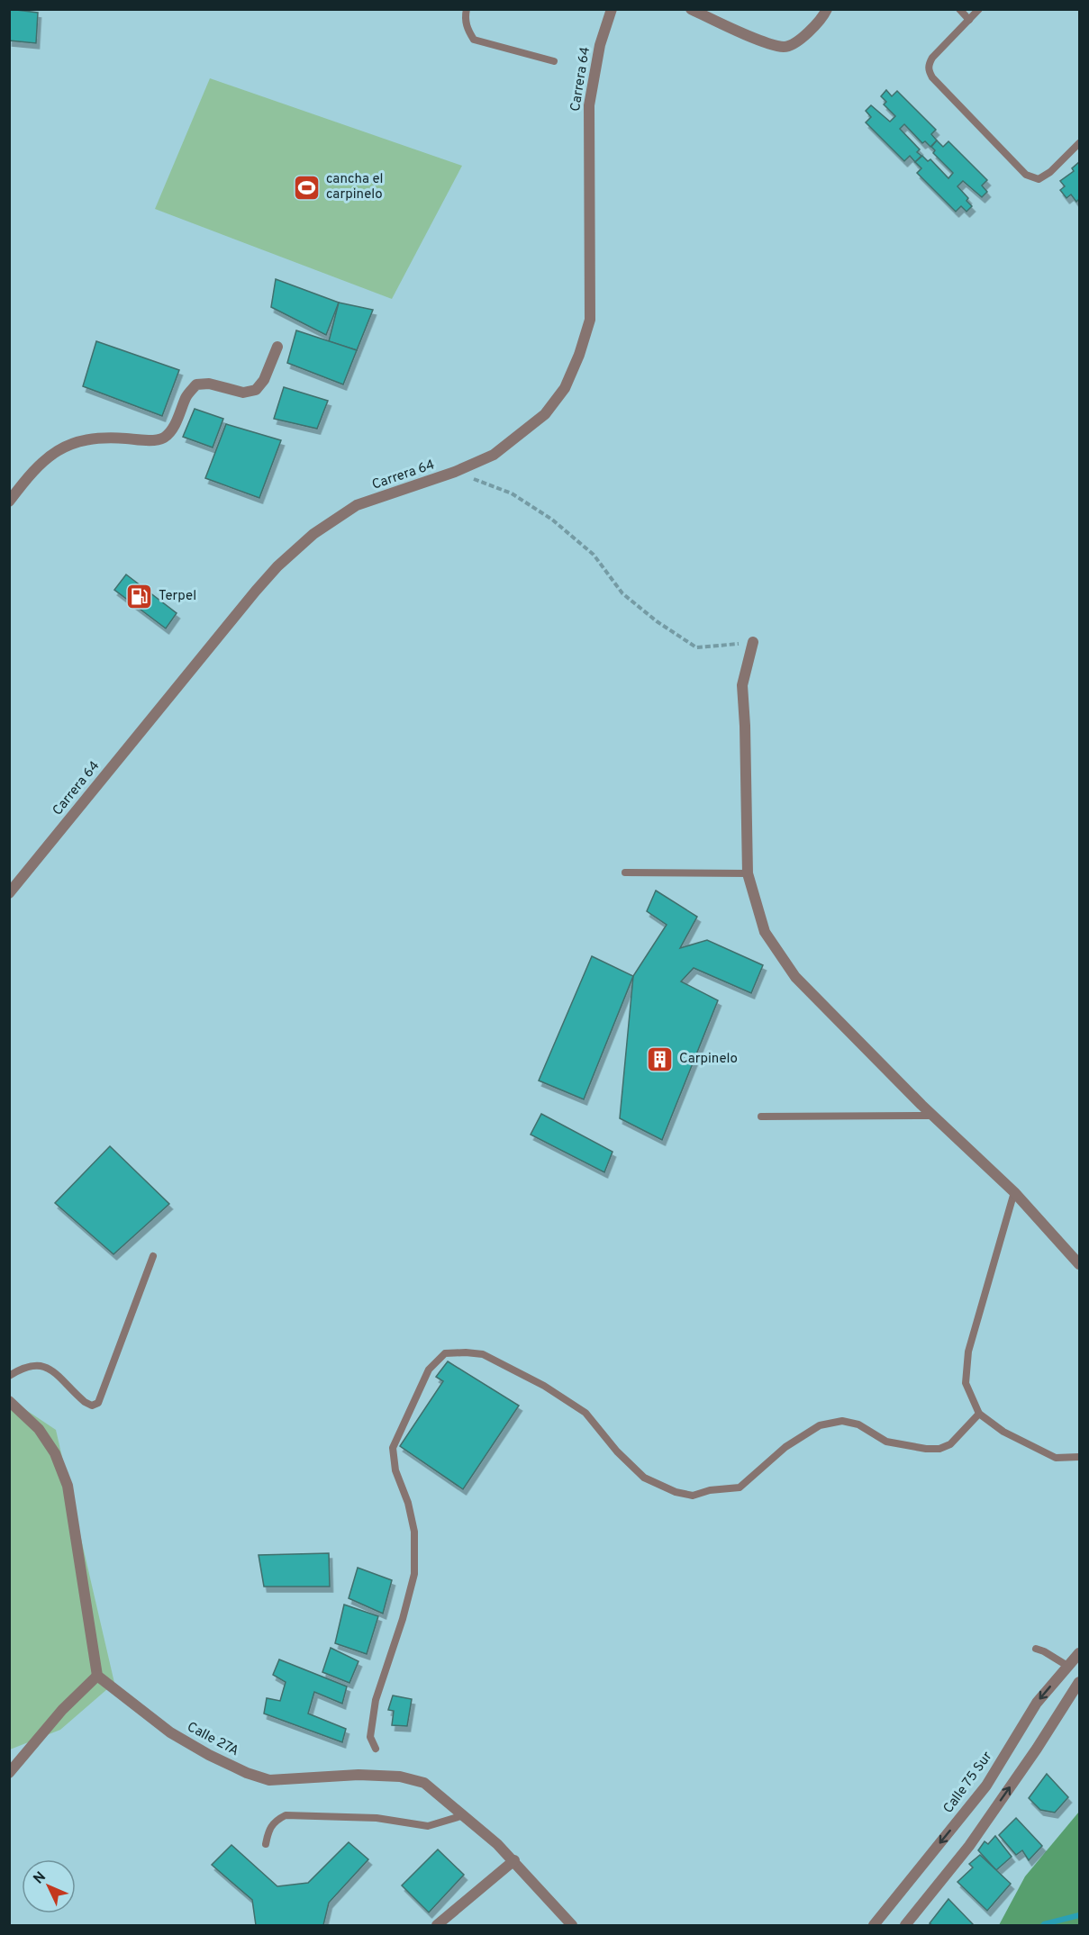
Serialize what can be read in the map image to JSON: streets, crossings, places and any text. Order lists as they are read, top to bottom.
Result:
{
  "streets": {
    "street": ["Carrera 64", "Calle 27A", "Calle 75 Sur"]
  },
  "places": {
    "sports": ["cancha el carpinelo"],
    "fuel station": ["Terpel"],
    "building": ["Carpinelo"]
  },
  "north": "top left"
}
